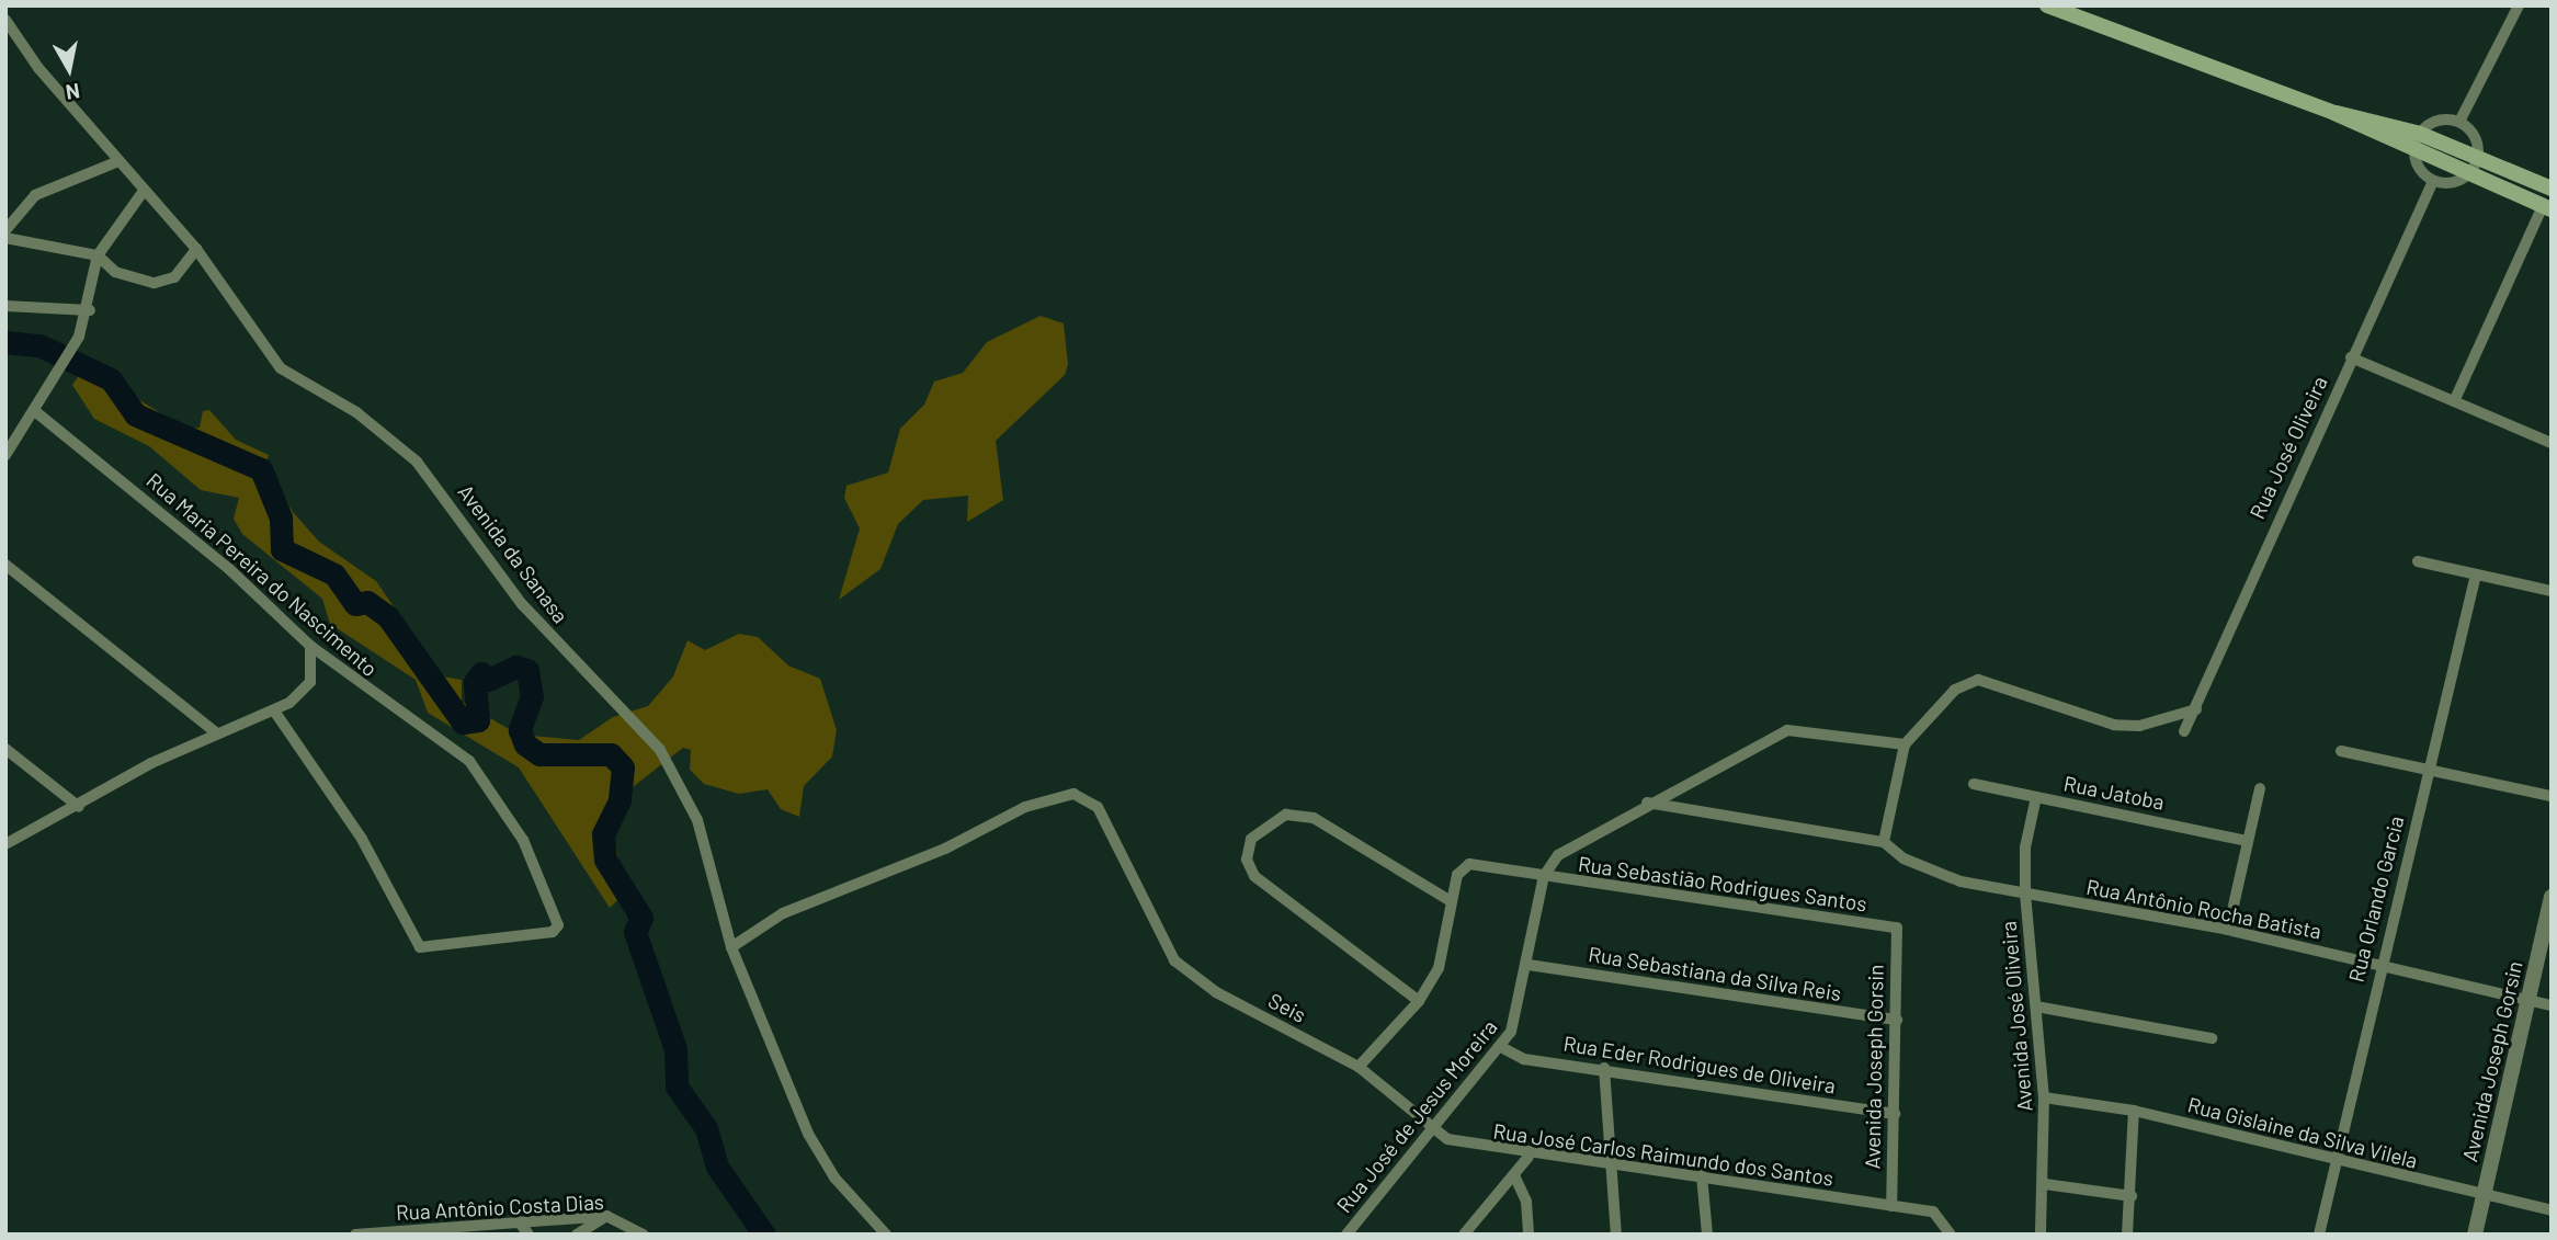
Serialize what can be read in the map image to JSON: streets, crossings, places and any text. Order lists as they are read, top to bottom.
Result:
{
  "streets": {
    "street": [
      "Rua José Oliveira",
      "Avenida da Sanasa",
      "Rua Maria Pereira do Nascimento",
      "Rua Jatoba",
      "Rua Sebastião Rodrigues Santos",
      "Rua Orlando Garcia",
      "Rua Antônio Rocha Batista",
      "Rua Sebastiana da Silva Reis",
      "Seis",
      "Avenida José Oliveira",
      "Avenida Joseph Gorsin",
      "Rua Eder Rodrigues de Oliveira",
      "Rua José de Jesus Moreira",
      "Rua Gislaine da Silva Vilela",
      "Rua José Carlos Raimundo dos Santos",
      "Rua Antônio Costa Dias"
    ]
  },
  "crossings": [
    ["Avenida da Sanasa", "Seis"],
    ["Rua Jatoba", "Avenida José Oliveira"],
    ["Rua Sebastião Rodrigues Santos", "Avenida Joseph Gorsin"],
    ["Rua Sebastião Rodrigues Santos", "Rua José de Jesus Moreira"],
    ["Rua Orlando Garcia", "Rua Antônio Rocha Batista"],
    ["Rua Orlando Garcia", "Rua Gislaine da Silva Vilela"],
    ["Rua Antônio Rocha Batista", "Avenida José Oliveira"],
    ["Rua Antônio Rocha Batista", "Avenida Joseph Gorsin"],
    ["Rua Sebastiana da Silva Reis", "Avenida Joseph Gorsin"],
    ["Rua Sebastiana da Silva Reis", "Rua José de Jesus Moreira"],
    ["Seis", "Rua José de Jesus Moreira"],
    ["Seis", "Rua José Carlos Raimundo dos Santos"],
    ["Avenida José Oliveira", "Rua Gislaine da Silva Vilela"],
    ["Avenida Joseph Gorsin", "Rua Eder Rodrigues de Oliveira"],
    ["Avenida Joseph Gorsin", "Rua Gislaine da Silva Vilela"],
    ["Avenida Joseph Gorsin", "Rua José Carlos Raimundo dos Santos"],
    ["Rua Eder Rodrigues de Oliveira", "Rua José de Jesus Moreira"],
    ["Rua José de Jesus Moreira", "Rua José Carlos Raimundo dos Santos"]
  ],
  "north": "bottom"
}
